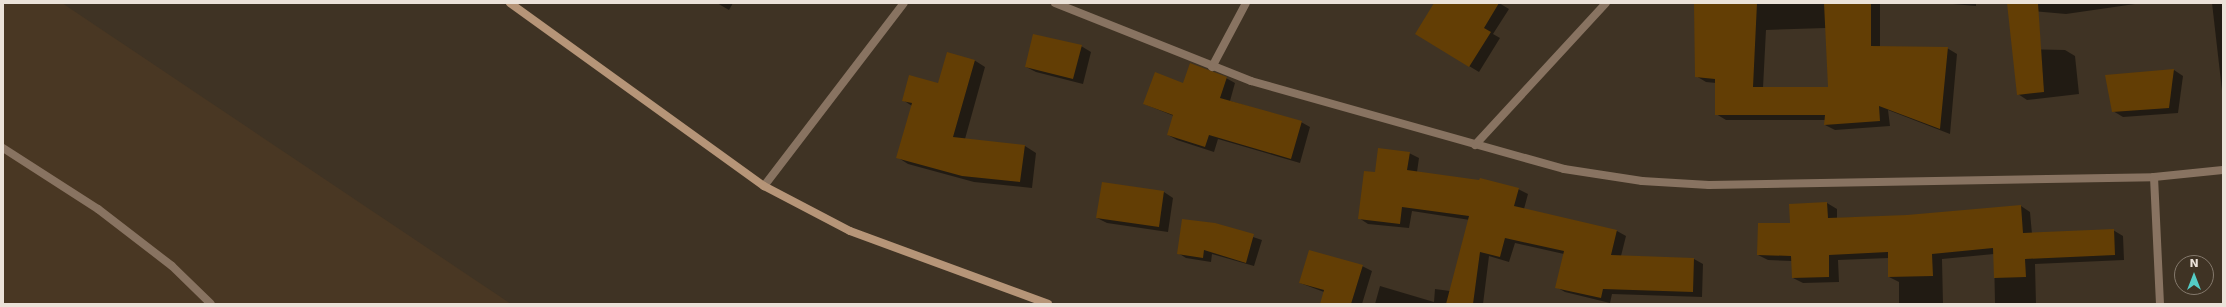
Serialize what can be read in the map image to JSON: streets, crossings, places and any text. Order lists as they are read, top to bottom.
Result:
{
  "north": "top"
}
